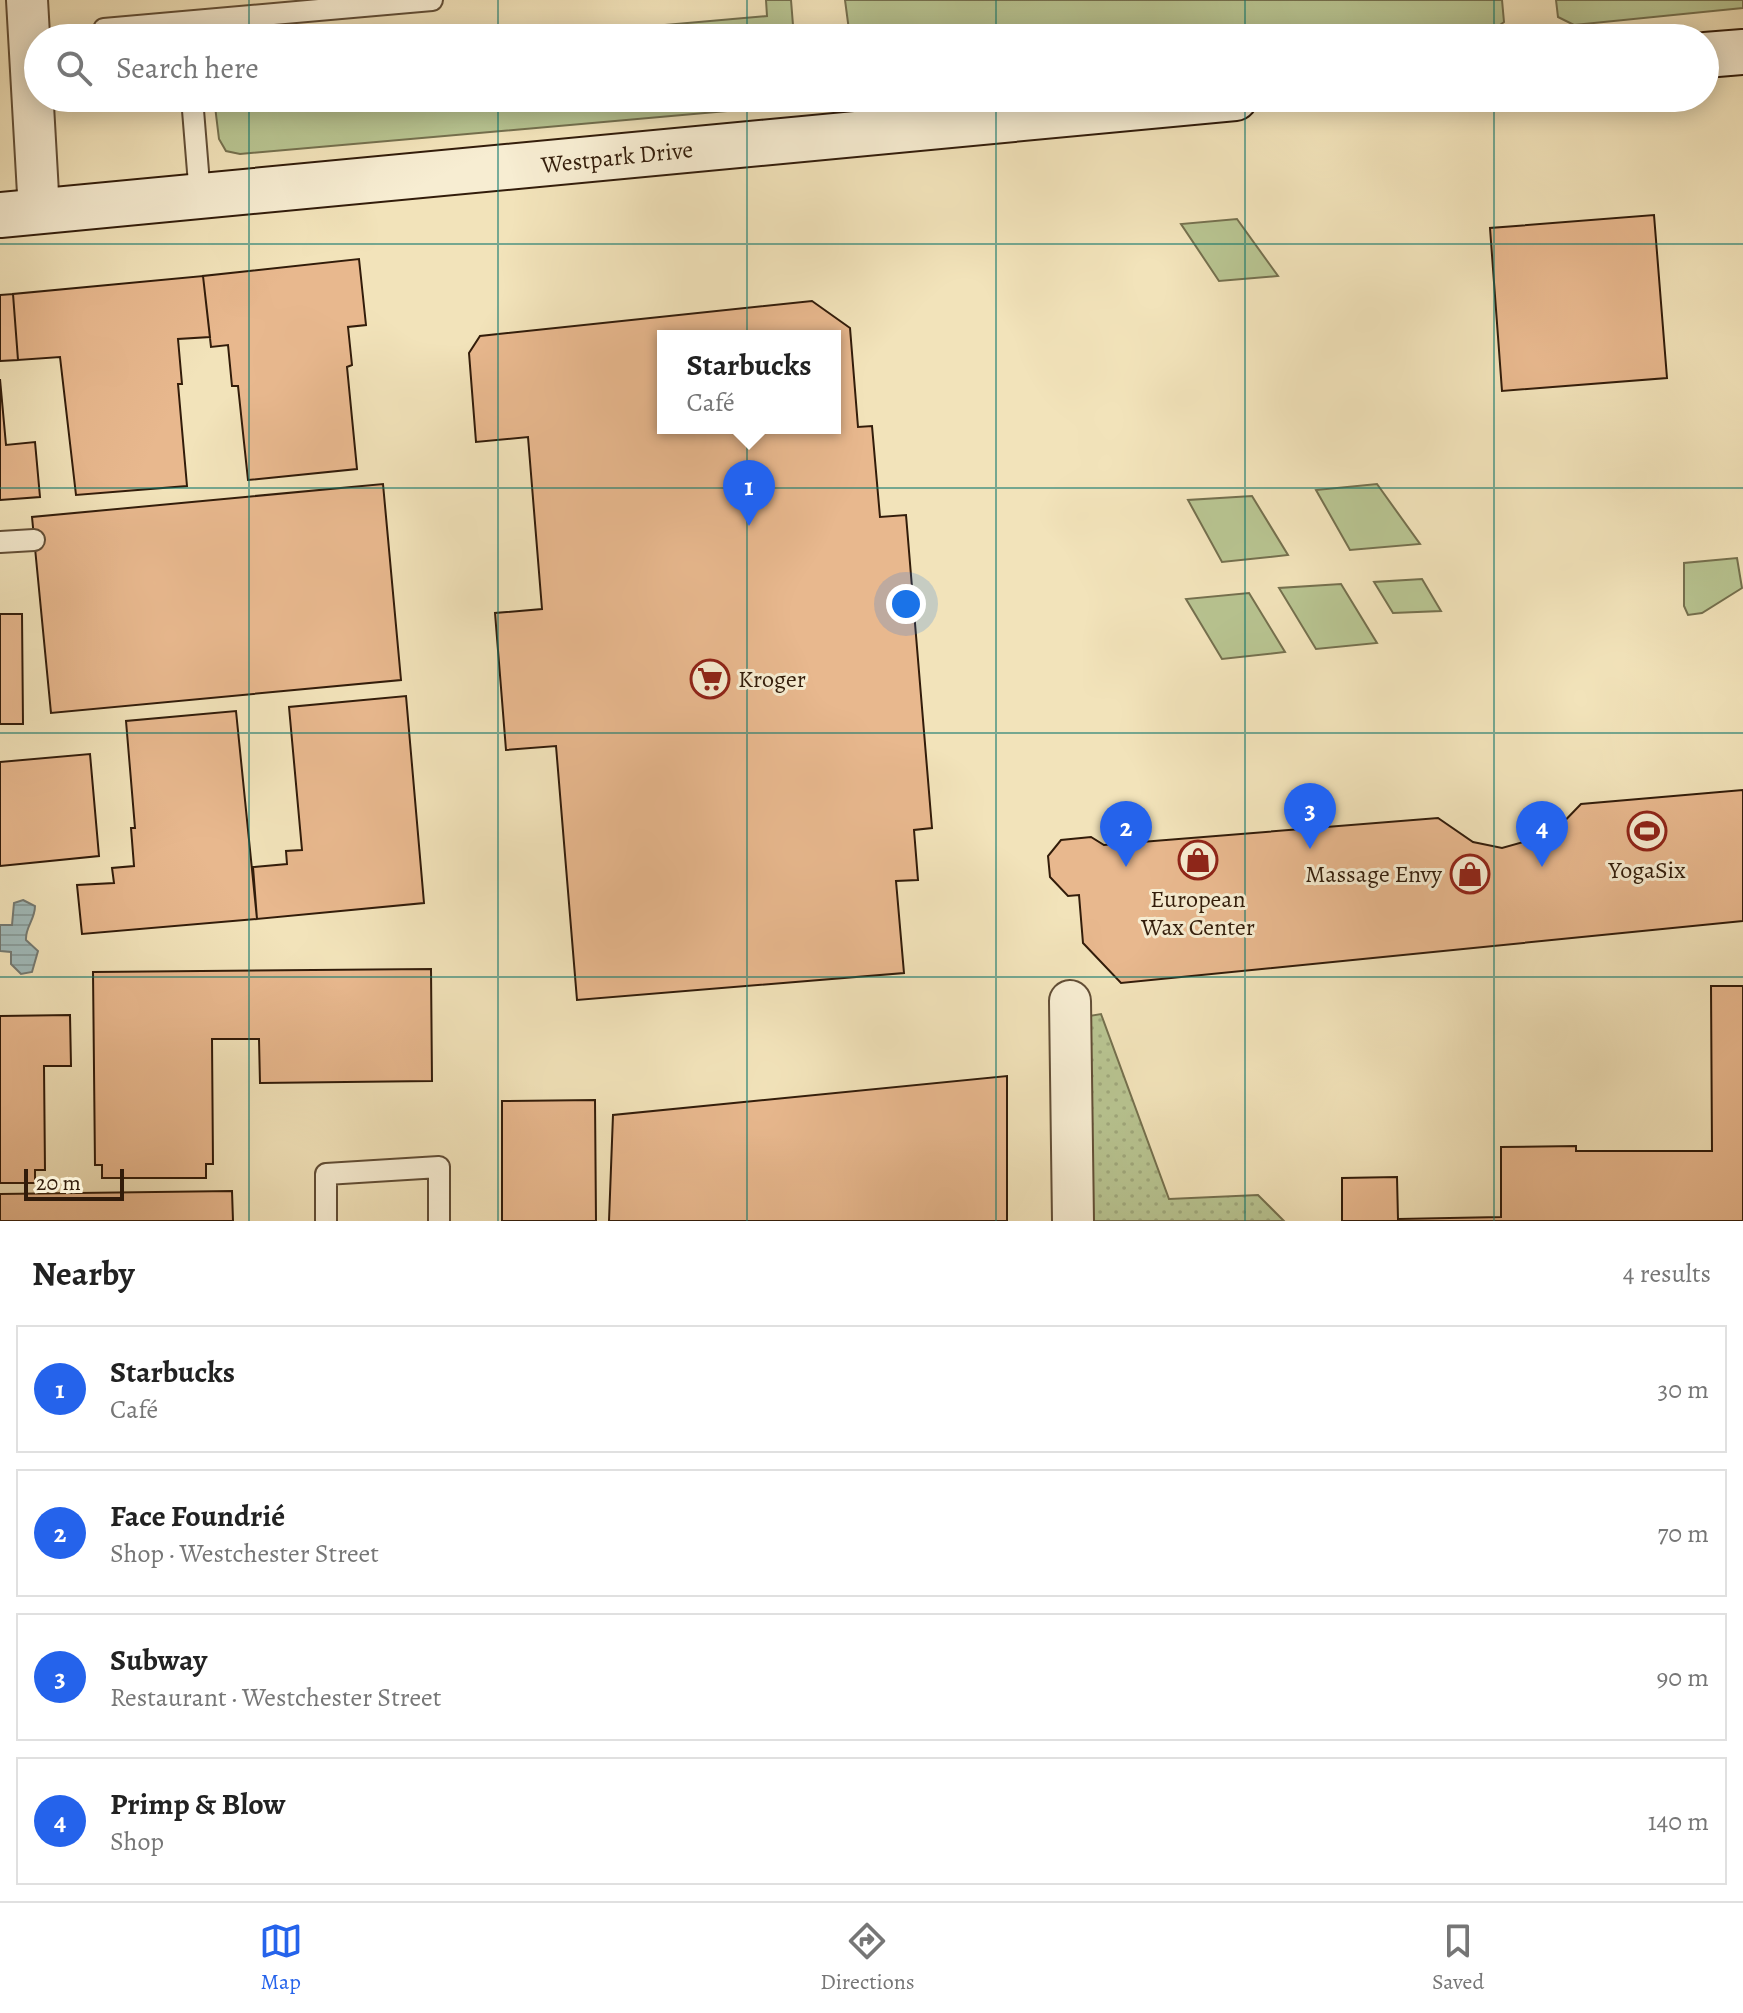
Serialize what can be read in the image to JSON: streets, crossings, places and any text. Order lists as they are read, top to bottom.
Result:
{
  "streets": {
    "main road": ["Westpark Drive"]
  },
  "places": {
    "supermarket": ["Kroger"],
    "sports": ["YogaSix"],
    "shop": ["European Wax Center", "Massage Envy"]
  },
  "scale_bar": "20 m",
  "page": {
    "search": "Search here",
    "popup": ["Starbucks", "Café"],
    "pins": [
      "1",
      "3",
      "2",
      "4"
    ],
    "scale": "20 m",
    "heading": ["Nearby", "4 results"],
    "list": [
      {
        "mark": "1",
        "name": "Starbucks",
        "note": "Café",
        "value": "30 m"
      },
      {
        "mark": "2",
        "name": "Face Foundrié",
        "note": "Shop · Westchester Street",
        "value": "70 m"
      },
      {
        "mark": "3",
        "name": "Subway",
        "note": "Restaurant · Westchester Street",
        "value": "90 m"
      },
      {
        "mark": "4",
        "name": "Primp & Blow",
        "note": "Shop",
        "value": "140 m"
      }
    ],
    "nav": ["Map", "Directions", "Saved"]
  }
}
